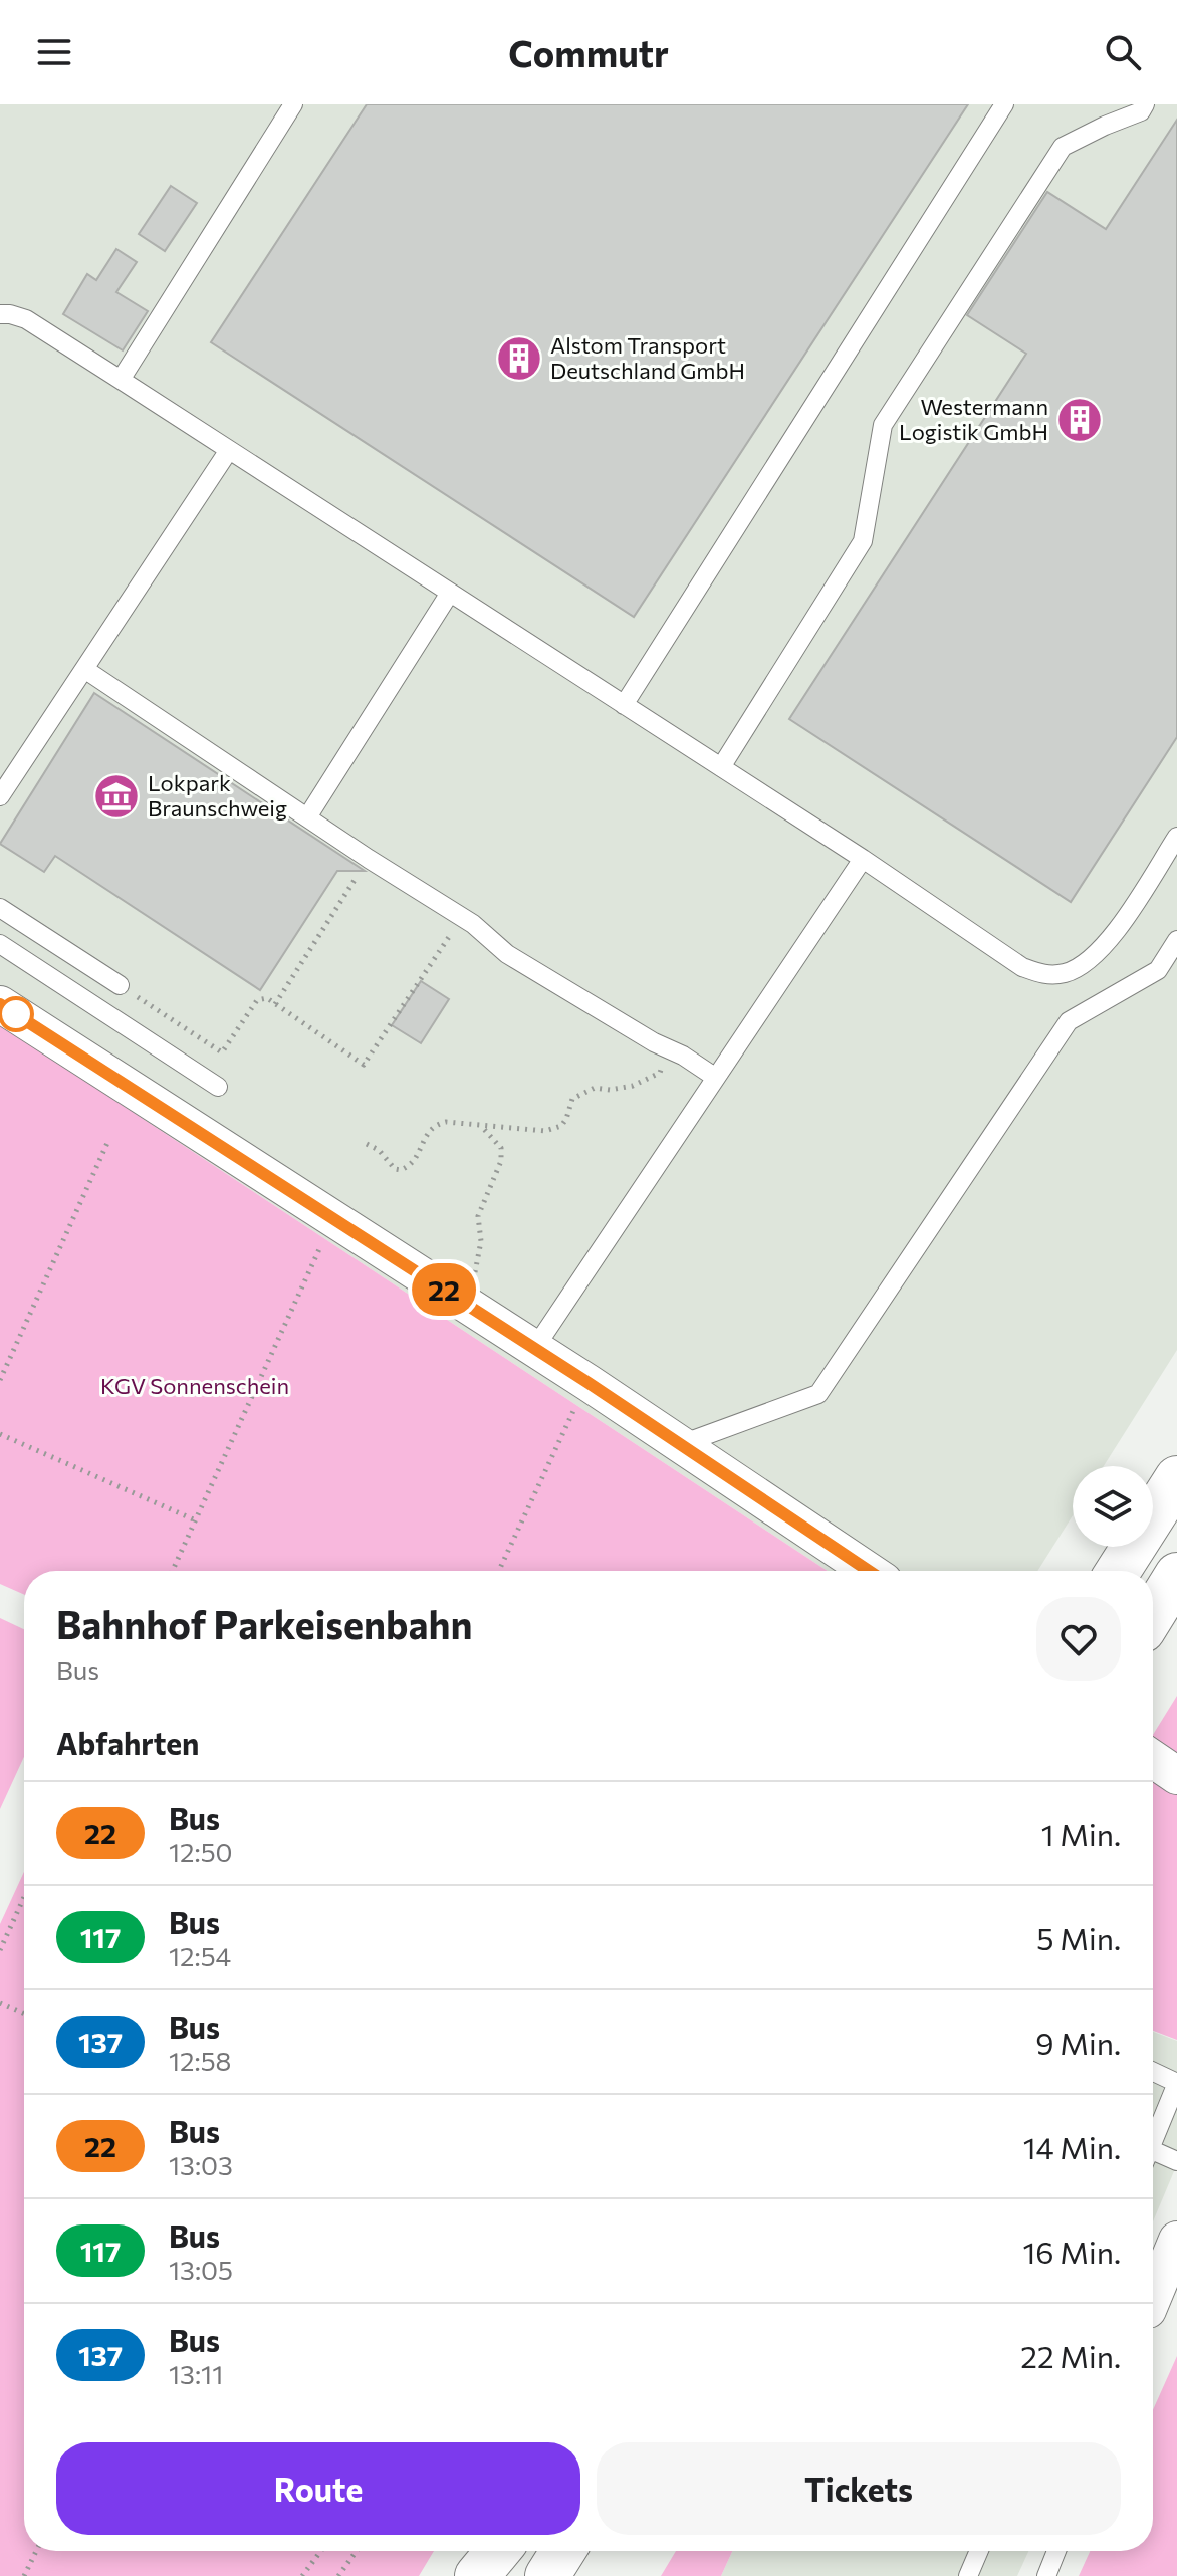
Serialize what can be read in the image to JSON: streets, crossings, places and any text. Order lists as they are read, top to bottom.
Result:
{
  "parks": ["KGV Sonnenschein"],
  "places": {
    "building": ["Alstom Transport Deutschland GmbH", "Westermann Logistik GmbH"],
    "museum": ["Lokpark Braunschweig"]
  },
  "lines": ["bus line 22"],
  "page": {
    "header": "Commutr",
    "on_map": "22",
    "heading": [
      ["Bahnhof Parkeisenbahn", "Bus"],
      "Abfahrten"
    ],
    "list": [
      {
        "mark": "22",
        "name": "Bus",
        "note": "12:50",
        "value": "1 Min."
      },
      {
        "mark": "117",
        "name": "Bus",
        "note": "12:54",
        "value": "5 Min."
      },
      {
        "mark": "137",
        "name": "Bus",
        "note": "12:58",
        "value": "9 Min."
      },
      {
        "mark": "22",
        "name": "Bus",
        "note": "13:03",
        "value": "14 Min."
      },
      {
        "mark": "117",
        "name": "Bus",
        "note": "13:05",
        "value": "16 Min."
      },
      {
        "mark": "137",
        "name": "Bus",
        "note": "13:11",
        "value": "22 Min."
      }
    ],
    "buttons": ["Route", "Tickets"]
  }
}
